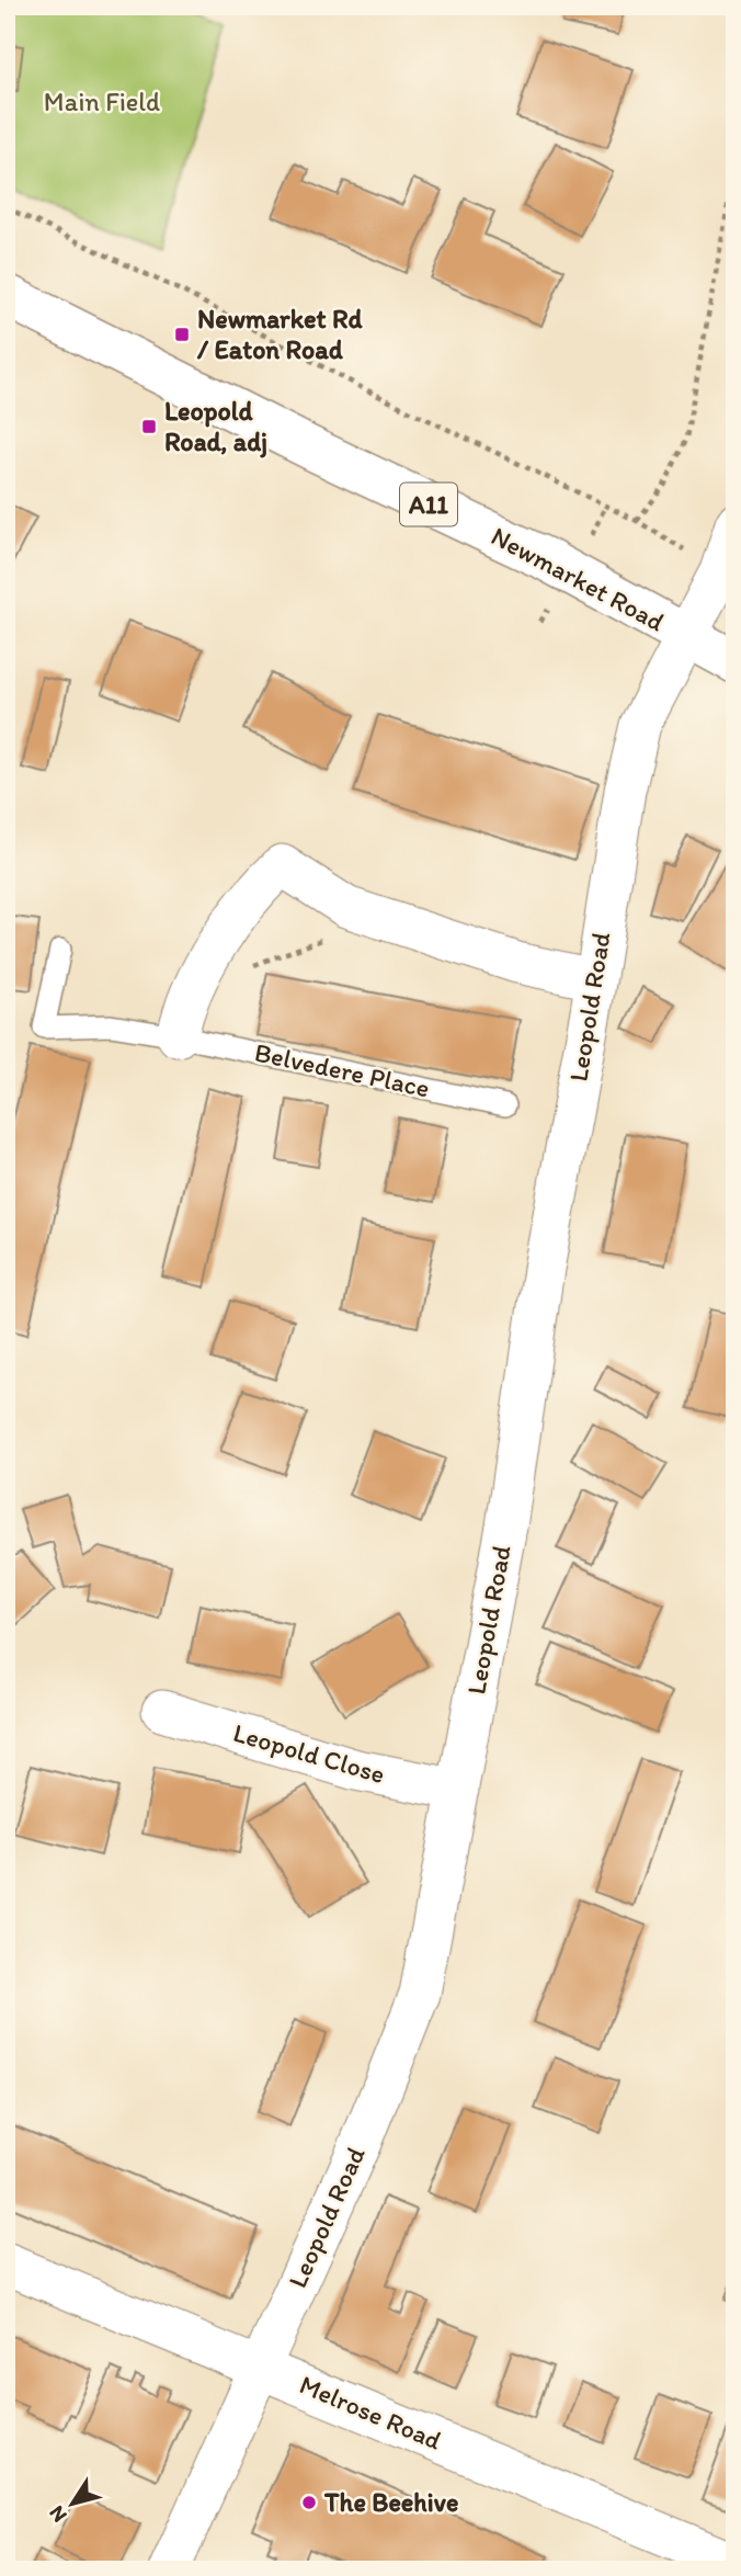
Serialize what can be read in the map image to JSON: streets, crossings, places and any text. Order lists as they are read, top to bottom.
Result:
{
  "streets": {
    "highway": ["A11", "Newmarket Road"],
    "street": ["Leopold Road", "Leopold Close", "Melrose Road"],
    "lane": ["Belvedere Place"]
  },
  "crossings": [
    ["Newmarket Road", "Leopold Road"],
    ["Leopold Road", "Leopold Close"],
    ["Leopold Road", "Melrose Road"]
  ],
  "parks": ["Main Field"],
  "places": {
    "transit": ["Newmarket Rd / Eaton Road", "Leopold Road, adj"],
    "other": ["The Beehive"]
  },
  "north": "bottom left"
}
